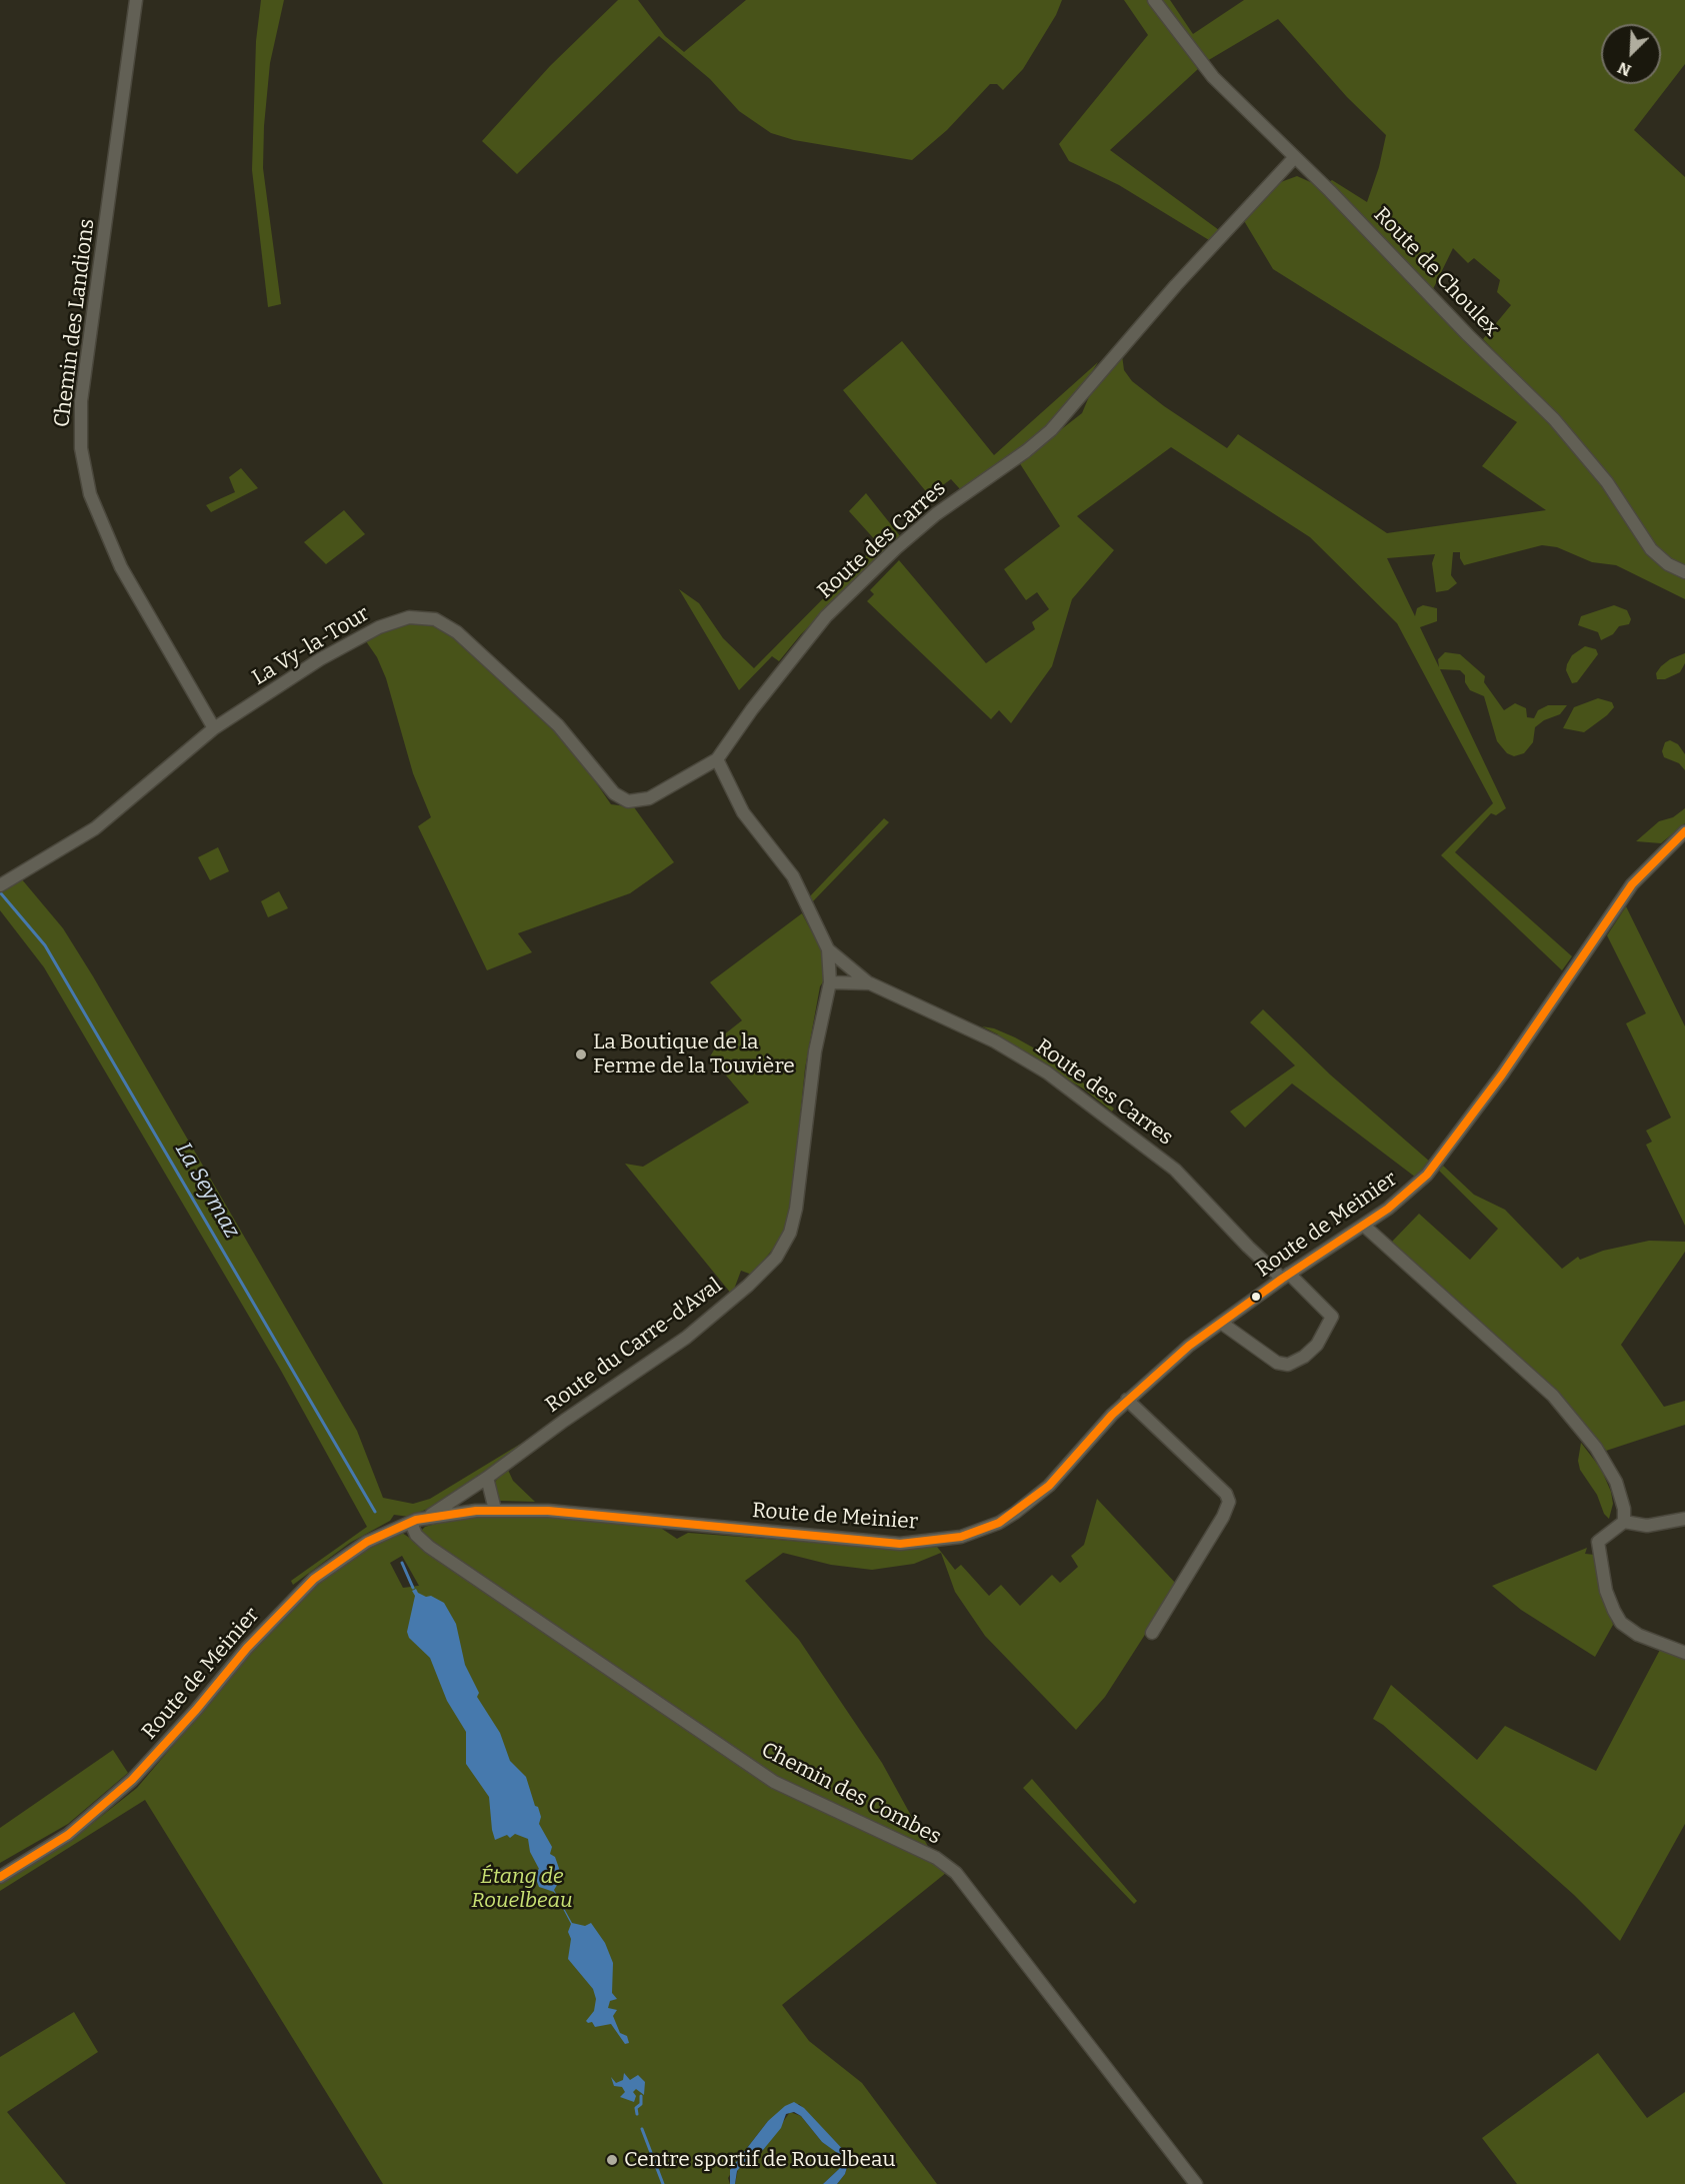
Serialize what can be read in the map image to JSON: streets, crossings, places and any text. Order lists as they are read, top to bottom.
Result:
{
  "streets": {
    "street": [
      "Route de Choulex",
      "Chemin des Landions",
      "Route des Carres",
      "La Vy-la-Tour",
      "Route de Meinier",
      "Route du Carre-d'Aval",
      "Chemin des Combes"
    ]
  },
  "crossings": [
    ["Route de Choulex", "Route des Carres"],
    ["Chemin des Landions", "La Vy-la-Tour"],
    ["Route des Carres", "La Vy-la-Tour"],
    ["Route des Carres", "Route de Meinier"],
    ["Route des Carres", "Route du Carre-d'Aval"],
    ["Route de Meinier", "Route du Carre-d'Aval"],
    ["Route de Meinier", "Chemin des Combes"]
  ],
  "water": ["La Seymaz"],
  "parks": ["Étang de Rouelbeau"],
  "places": ["La Boutique de la Ferme de la Touvière", "Centre sportif de Rouelbeau"],
  "north": "bottom left"
}
